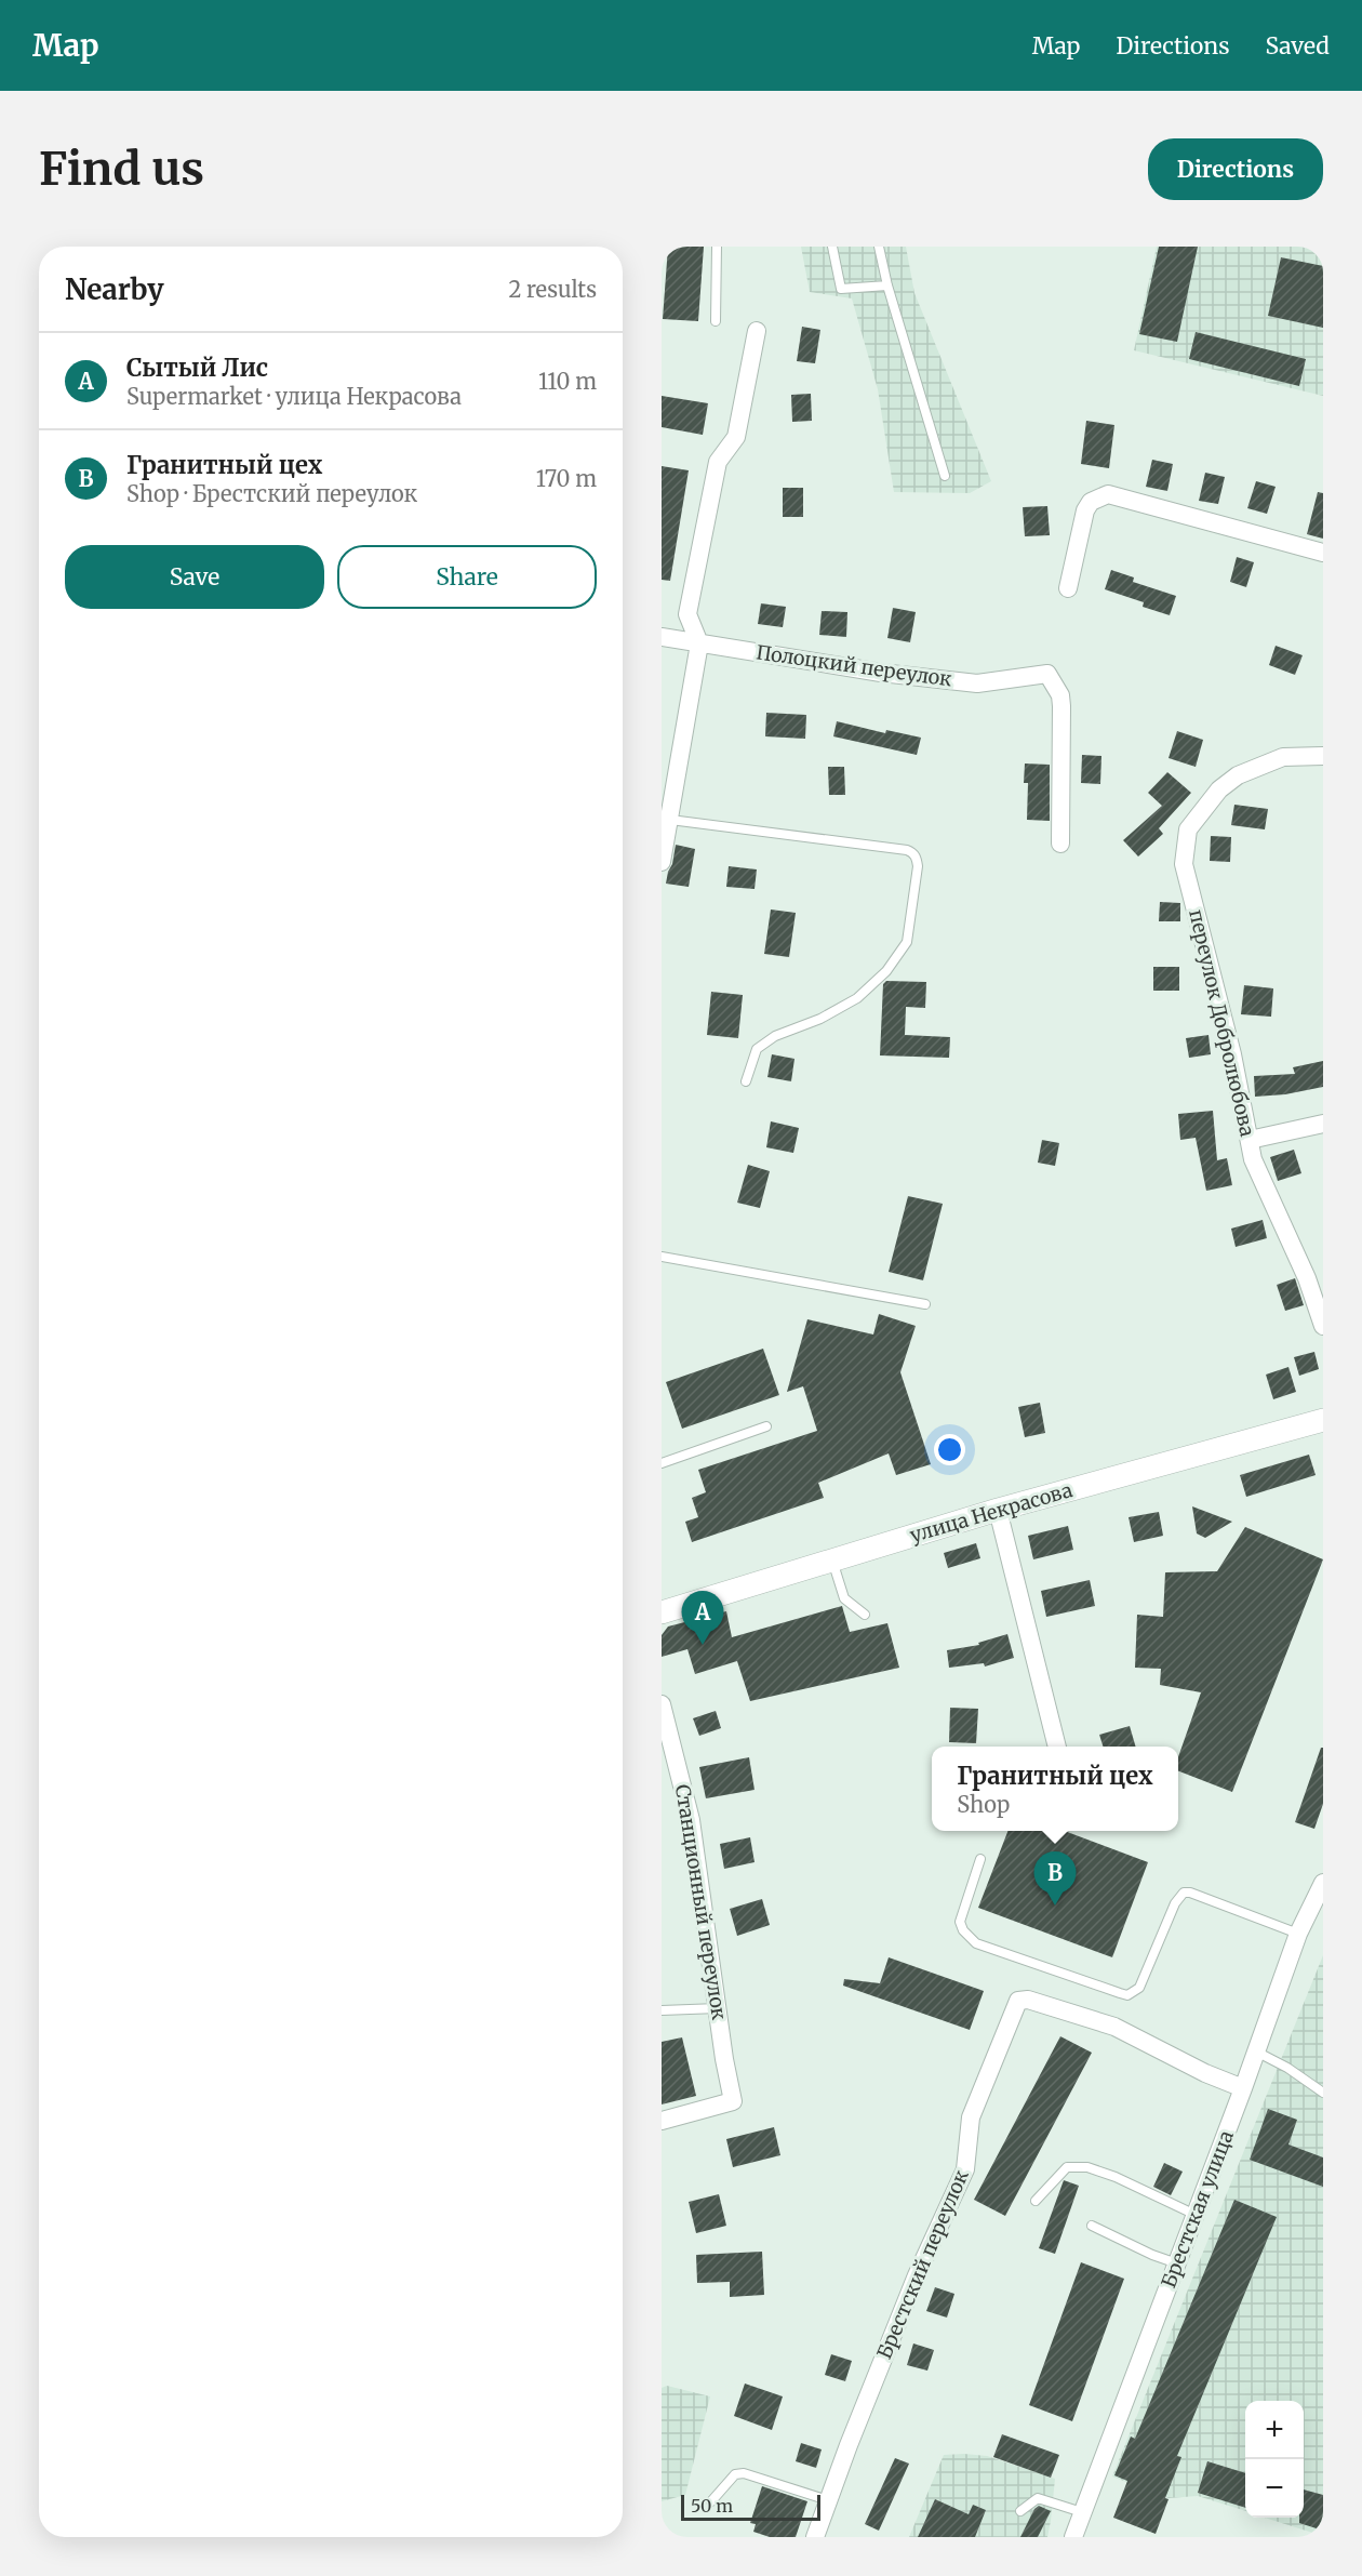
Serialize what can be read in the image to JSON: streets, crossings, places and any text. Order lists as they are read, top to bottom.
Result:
{
  "streets": {
    "street": [
      "Полоцкий переулок",
      "переулок Добролюбова",
      "улица Некрасова",
      "Станционный переулок",
      "Брестская улица",
      "Брестский переулок"
    ]
  },
  "crossings": [
    ["Брестская улица", "Брестский переулок"]
  ],
  "scale_bar": "50 m",
  "page": {
    "header": "Map",
    "nav": ["Map", "Directions", "Saved"],
    "buttons": [
      "Directions",
      ["Save", "Share"]
    ],
    "title": "Find us",
    "heading": ["Nearby", "2 results"],
    "list": [
      {
        "mark": "A",
        "name": "Сытый Лис",
        "note": "Supermarket · улица Некрасова",
        "value": "110 m"
      },
      {
        "mark": "B",
        "name": "Гранитный цех",
        "note": "Shop · Брестский переулок",
        "value": "170 m"
      }
    ],
    "pins": ["A", "B"],
    "popup": ["Гранитный цех", "Shop"],
    "map_buttons": ["+", "−"],
    "scale": "50 m"
  }
}
